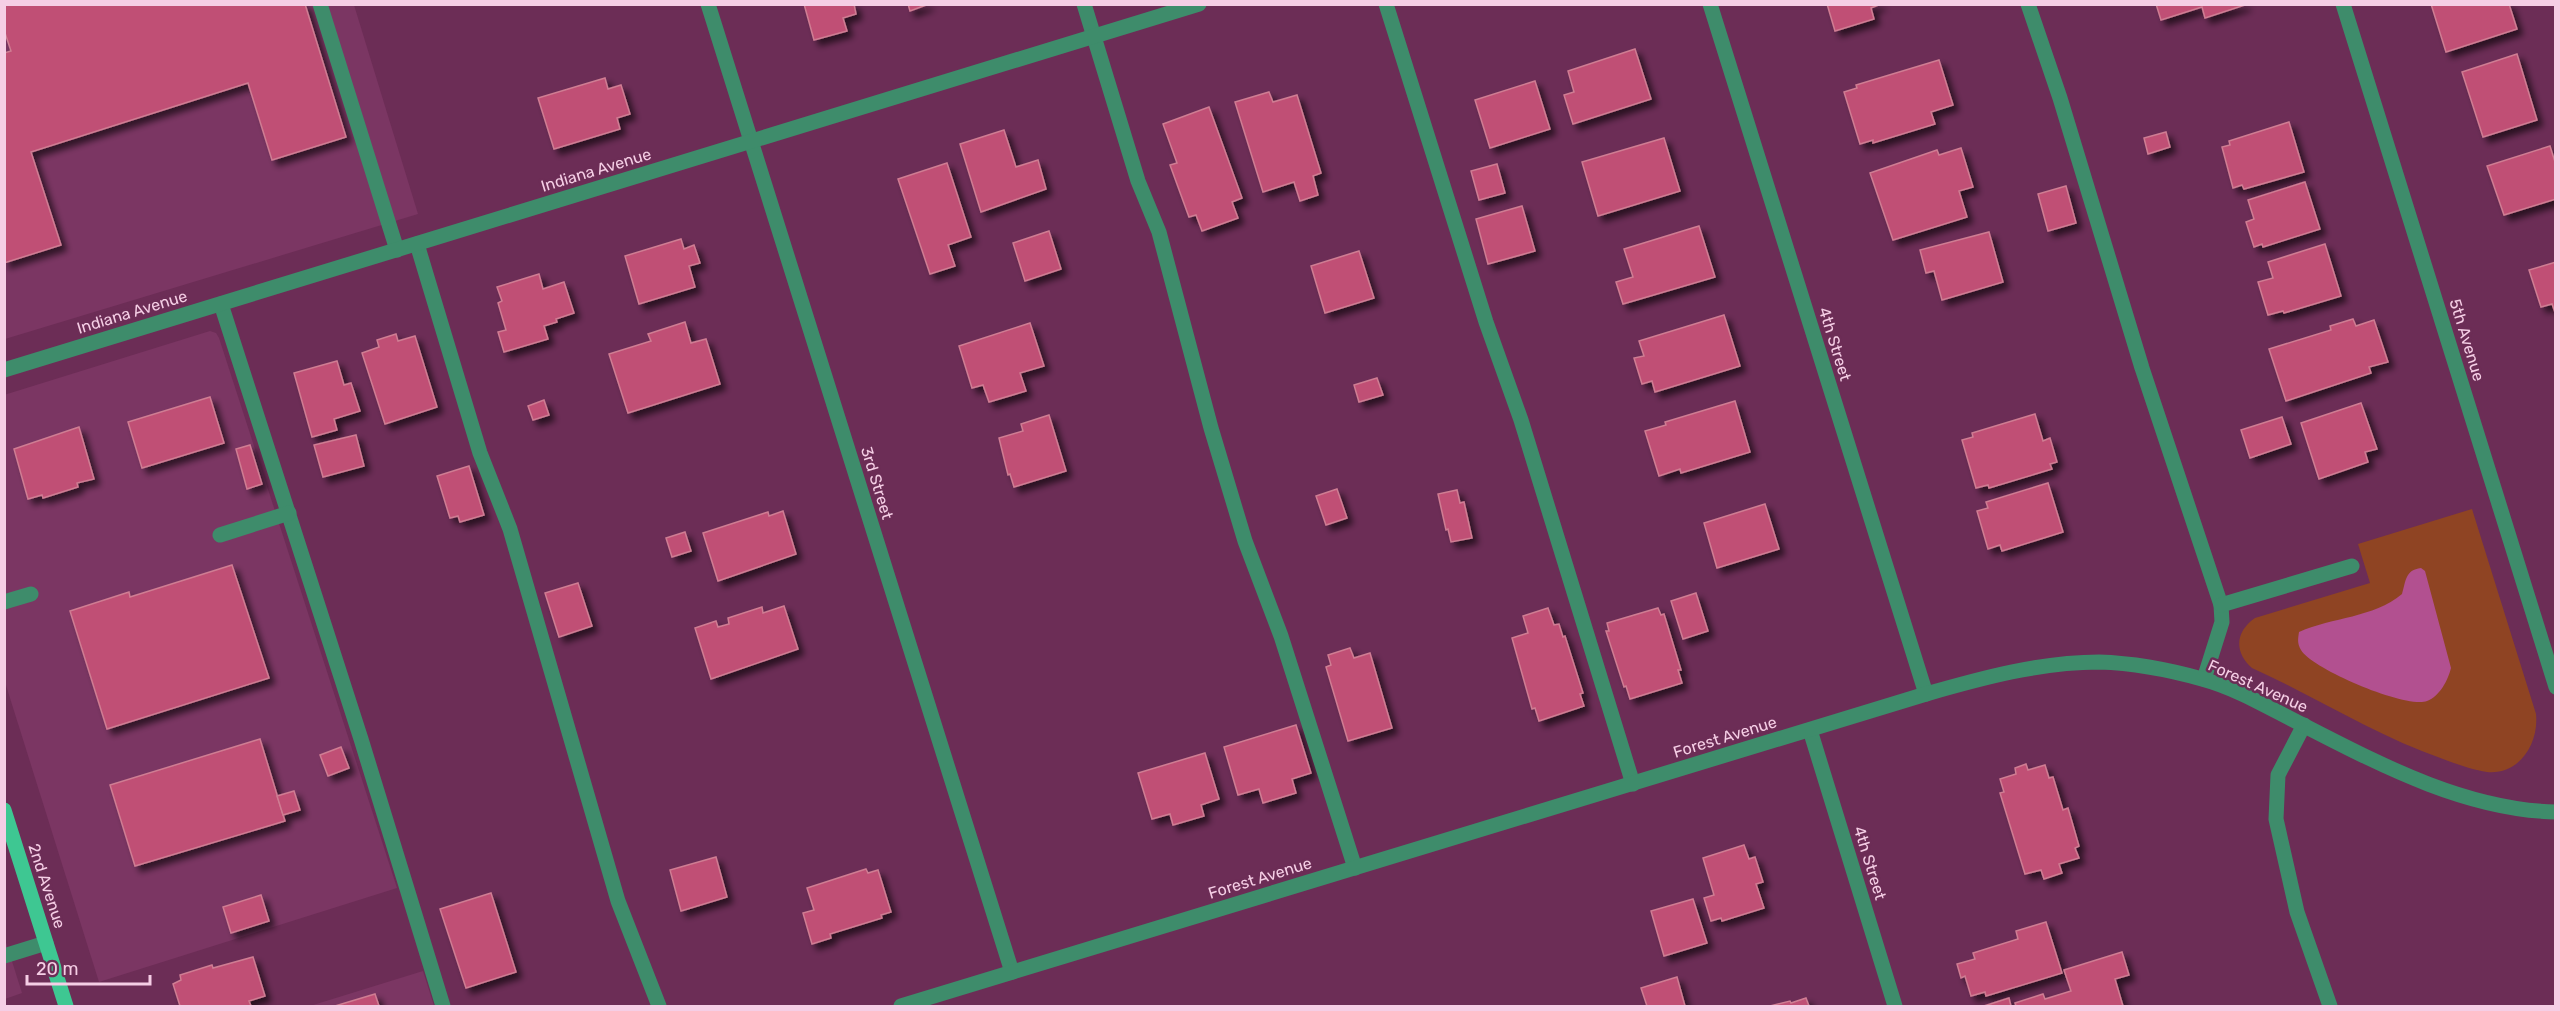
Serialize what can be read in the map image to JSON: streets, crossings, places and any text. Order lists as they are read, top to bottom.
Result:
{
  "streets": {
    "main road": ["2nd Avenue"],
    "street": [
      "Indiana Avenue",
      "5th Avenue",
      "4th Street",
      "3rd Street",
      "Forest Avenue"
    ]
  },
  "crossings": [
    ["Indiana Avenue", "3rd Street"],
    ["4th Street", "Forest Avenue"],
    ["3rd Street", "Forest Avenue"]
  ],
  "scale_bar": "20 m"
}
